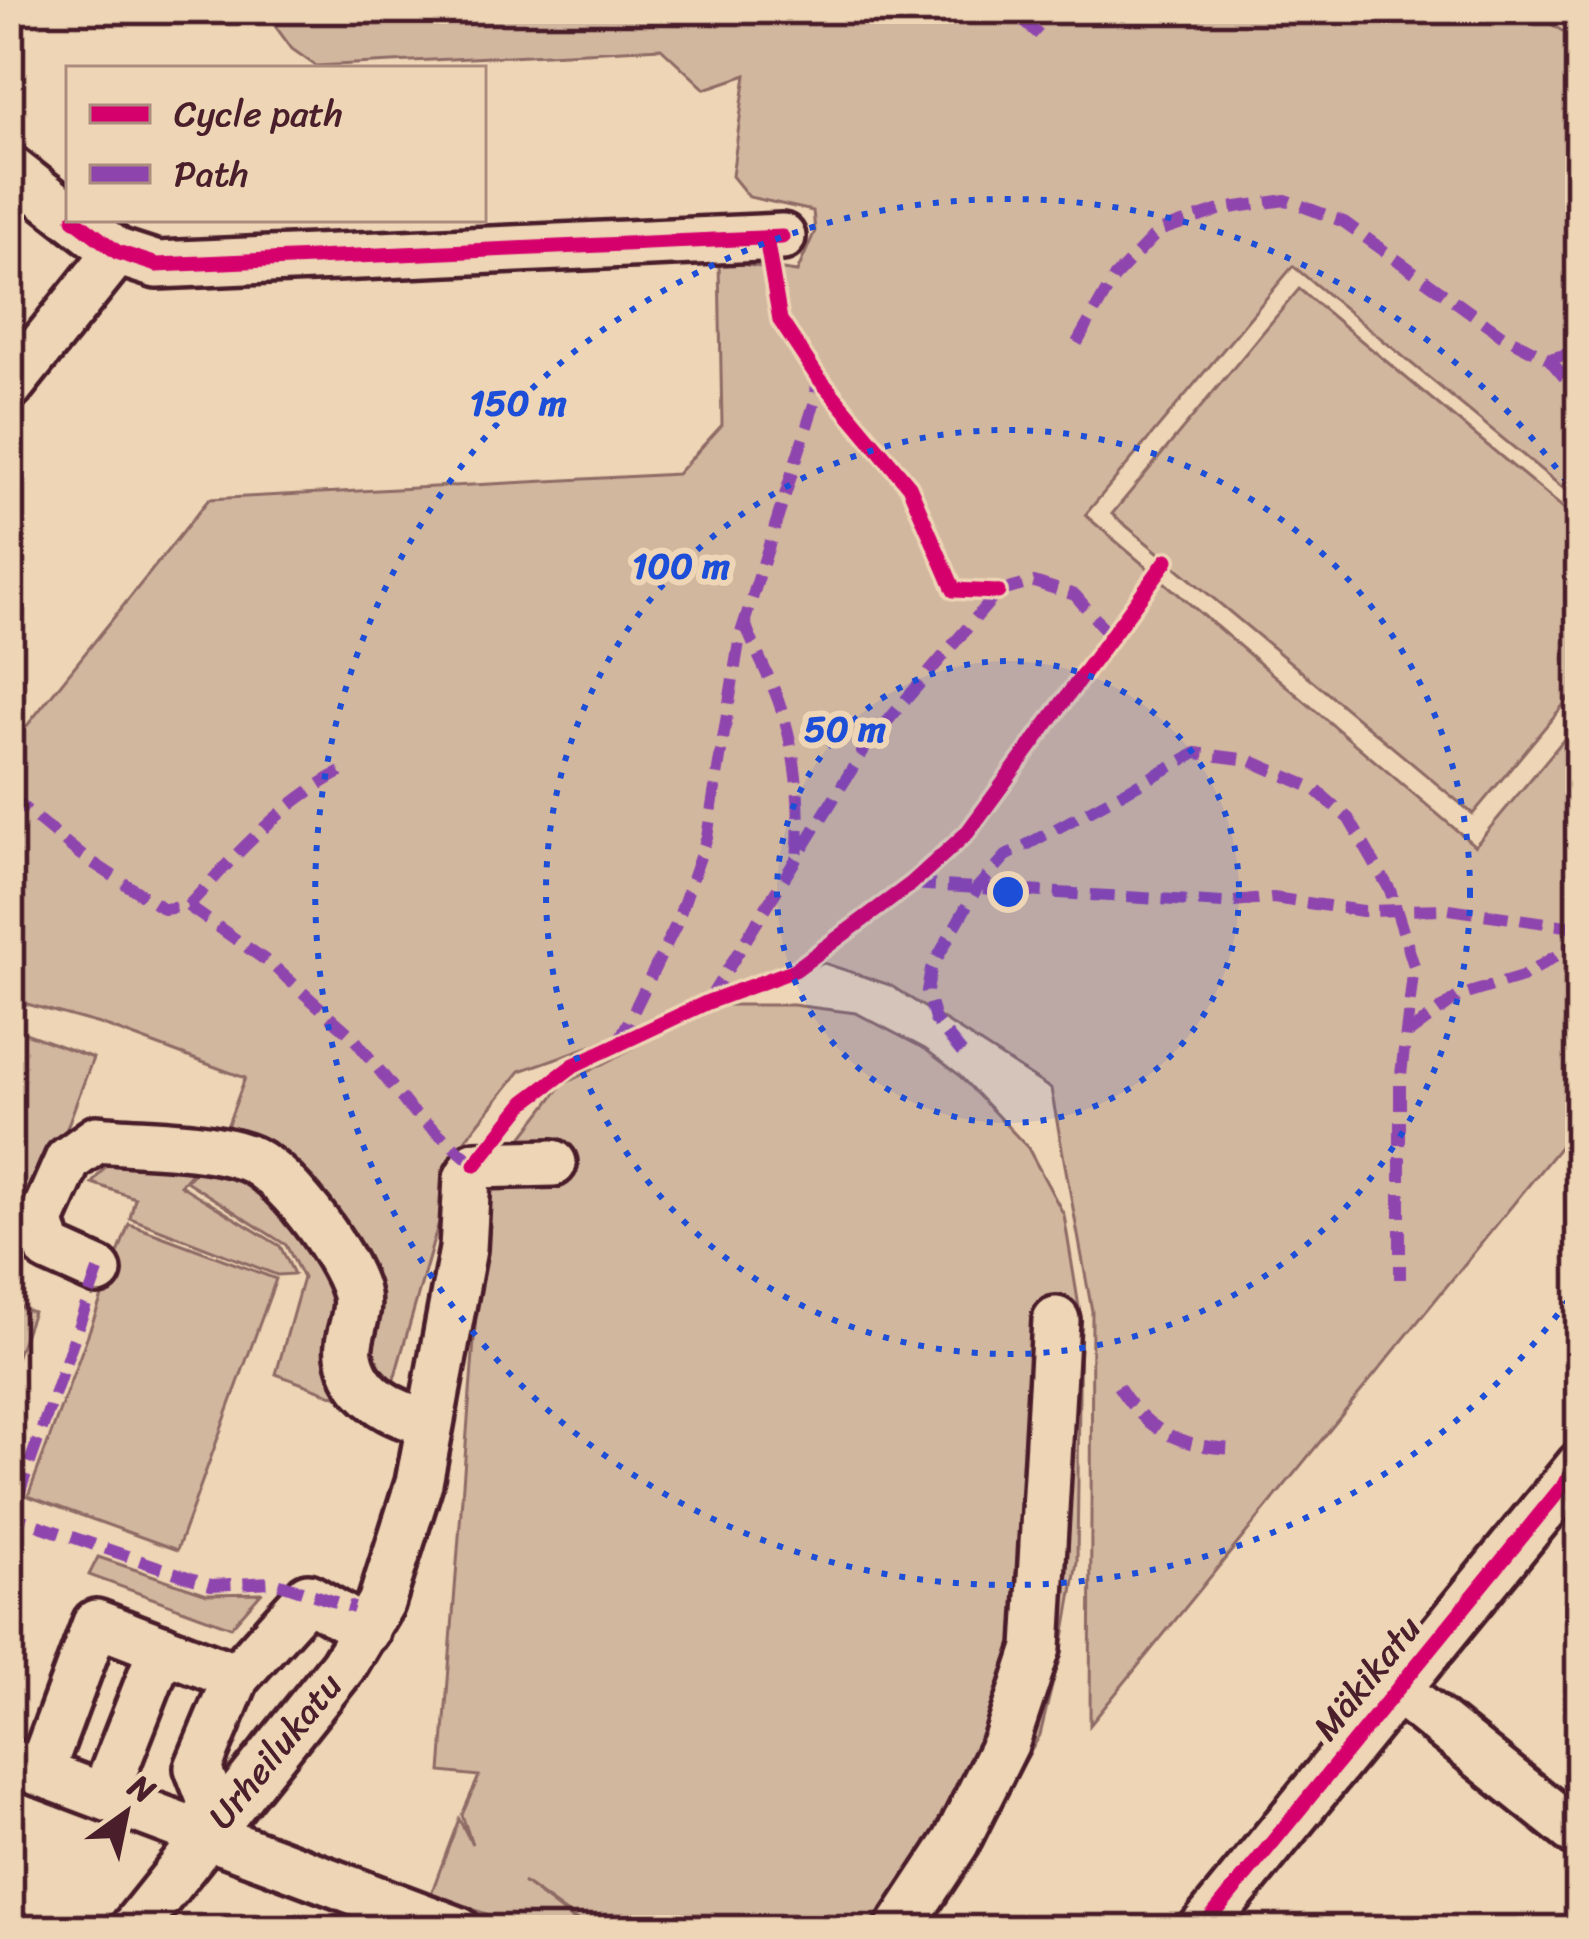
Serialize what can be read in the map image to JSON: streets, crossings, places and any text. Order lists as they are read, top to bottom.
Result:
{
  "streets": {
    "street": ["Mäkikatu", "Urheilukatu"]
  },
  "legend": ["Cycle path", "Path"],
  "north": "top right",
  "rings": ["150 m", "100 m", "50 m"]
}
